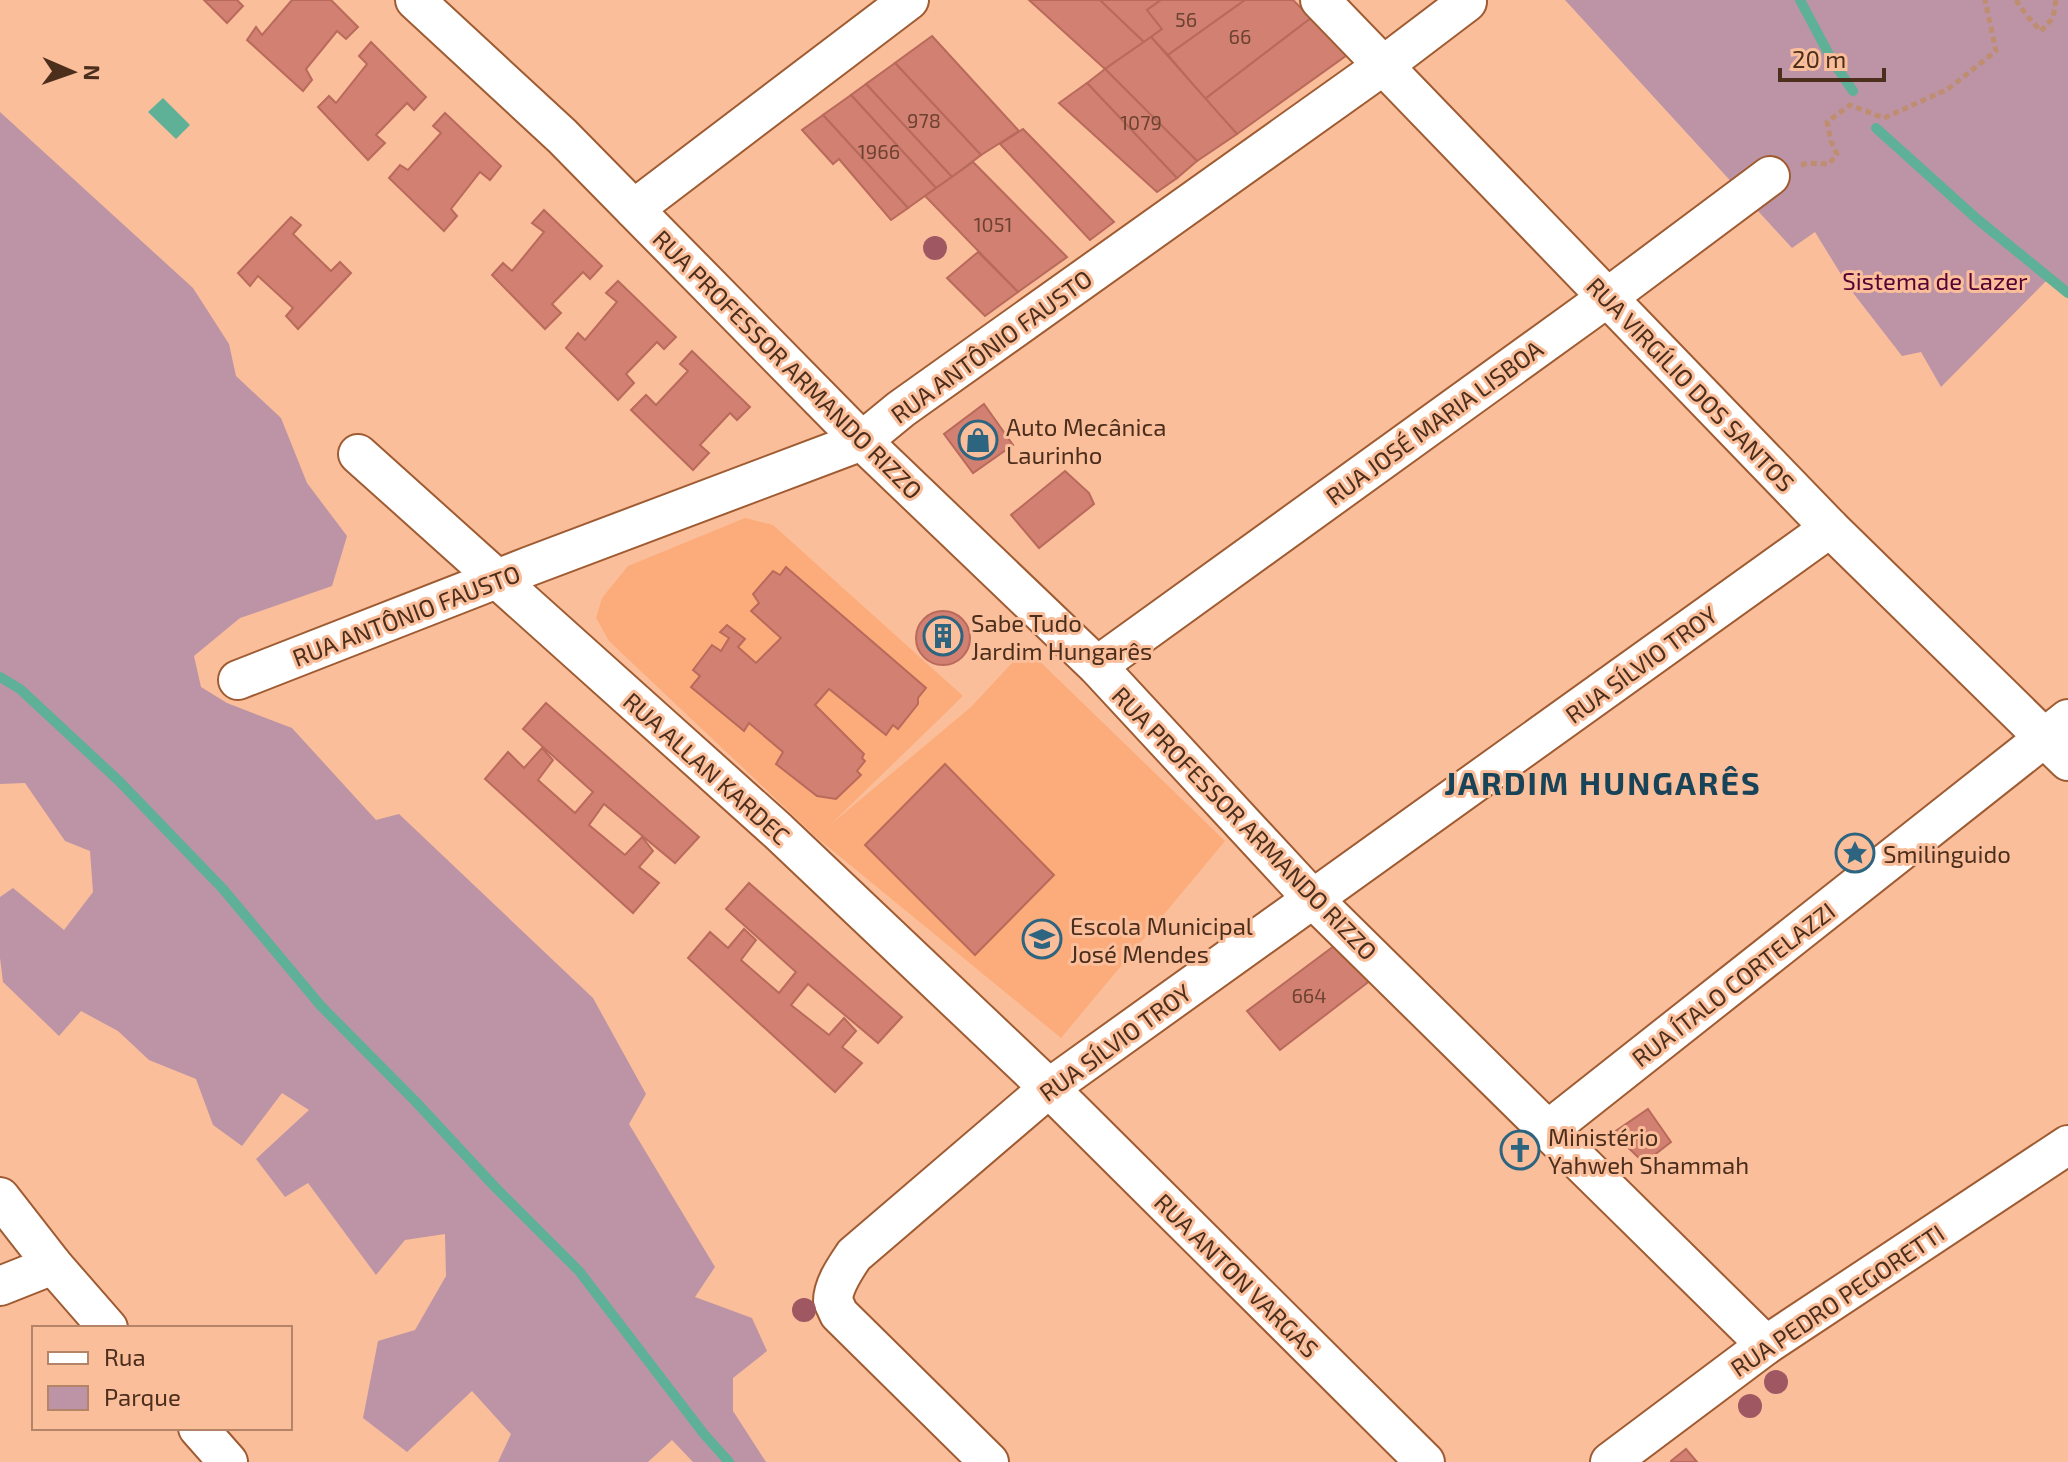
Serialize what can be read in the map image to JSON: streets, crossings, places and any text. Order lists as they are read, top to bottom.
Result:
{
  "streets": {
    "street": [
      "RUA ANTÔNIO FAUSTO",
      "RUA PROFESSOR ARMANDO RIZZO",
      "RUA VIRGÍLIO DOS SANTOS",
      "RUA JOSÉ MARIA LISBOA",
      "RUA SÍLVIO TROY",
      "RUA ALLAN KARDEC",
      "RUA ÍTALO CORTELAZZI",
      "RUA ANTON VARGAS",
      "RUA PEDRO PEGORETTI"
    ]
  },
  "crossings": [
    ["RUA ANTÔNIO FAUSTO", "RUA PROFESSOR ARMANDO RIZZO"],
    ["RUA ANTÔNIO FAUSTO", "RUA VIRGÍLIO DOS SANTOS"],
    ["RUA ANTÔNIO FAUSTO", "RUA ALLAN KARDEC"],
    ["RUA PROFESSOR ARMANDO RIZZO", "RUA JOSÉ MARIA LISBOA"],
    ["RUA PROFESSOR ARMANDO RIZZO", "RUA SÍLVIO TROY"],
    ["RUA PROFESSOR ARMANDO RIZZO", "RUA ÍTALO CORTELAZZI"],
    ["RUA PROFESSOR ARMANDO RIZZO", "RUA PEDRO PEGORETTI"],
    ["RUA VIRGÍLIO DOS SANTOS", "RUA JOSÉ MARIA LISBOA"],
    ["RUA VIRGÍLIO DOS SANTOS", "RUA SÍLVIO TROY"],
    ["RUA VIRGÍLIO DOS SANTOS", "RUA ÍTALO CORTELAZZI"],
    ["RUA SÍLVIO TROY", "RUA ALLAN KARDEC"],
    ["RUA SÍLVIO TROY", "RUA ANTON VARGAS"],
    ["RUA ALLAN KARDEC", "RUA ANTON VARGAS"]
  ],
  "districts": ["JARDIM HUNGARÊS"],
  "parks": ["Sistema de Lazer"],
  "places": {
    "shop": ["Auto Mecânica Laurinho"],
    "building": ["Sabe Tudo Jardim Hungarês"],
    "place": ["Smilinguido"],
    "school or university": ["Escola Municipal José Mendes"],
    "church": ["Ministério Yahweh Shammah"]
  },
  "house_numbers": [
    "56",
    "66",
    "978",
    "1079",
    "1966",
    "1051",
    "664"
  ],
  "legend": ["Rua", "Parque"],
  "scale_bar": "20 m",
  "north": "right"
}
